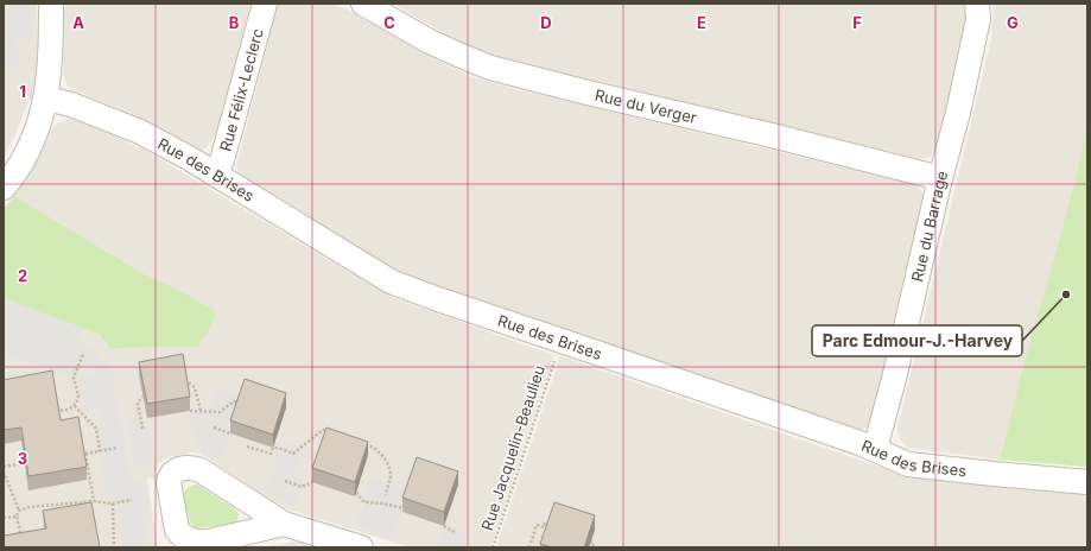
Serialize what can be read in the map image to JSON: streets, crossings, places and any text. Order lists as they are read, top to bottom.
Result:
{
  "streets": {
    "street": [
      "Rue Félix-Leclerc",
      "Rue du Verger",
      "Rue des Brises",
      "Rue du Barrage"
    ],
    "path": ["Rue Jacquelin-Beaulieu"]
  },
  "crossings": [
    ["Rue Félix-Leclerc", "Rue des Brises"],
    ["Rue du Verger", "Rue du Barrage"],
    ["Rue des Brises", "Rue du Barrage"]
  ],
  "places": ["Parc Edmour-J.-Harvey"],
  "grid": {
    "columns": [
      "A",
      "B",
      "C",
      "D",
      "E",
      "F",
      "G"
    ],
    "rows": ["1", "2", "3"]
  }
}
